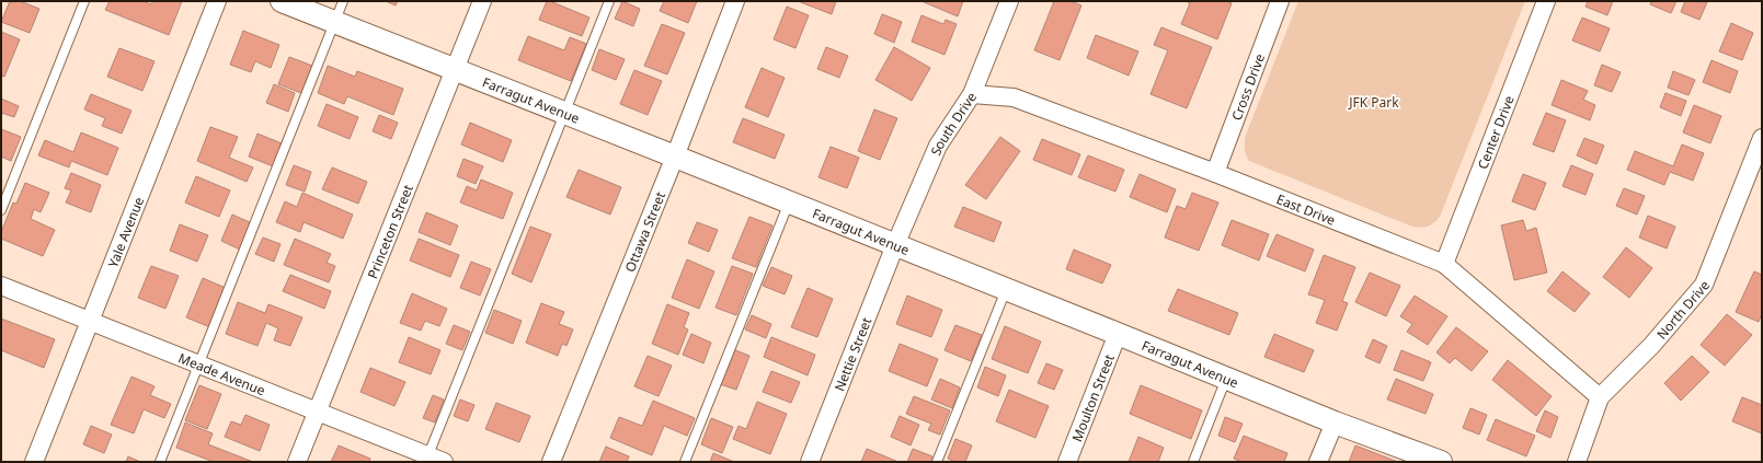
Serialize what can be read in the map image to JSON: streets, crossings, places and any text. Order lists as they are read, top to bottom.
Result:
{
  "streets": {
    "street": [
      "Cross Drive",
      "Farragut Avenue",
      "South Drive",
      "Center Drive",
      "East Drive",
      "Yale Avenue",
      "Princeton Street",
      "Ottawa Street",
      "North Drive",
      "Nettie Street",
      "Meade Avenue",
      "Moulton Street"
    ]
  },
  "crossings": [
    ["Cross Drive", "East Drive"],
    ["Farragut Avenue", "South Drive"],
    ["Farragut Avenue", "Princeton Street"],
    ["Farragut Avenue", "Ottawa Street"],
    ["Farragut Avenue", "Nettie Street"],
    ["Farragut Avenue", "Moulton Street"],
    ["South Drive", "East Drive"],
    ["South Drive", "Nettie Street"],
    ["Center Drive", "East Drive"],
    ["East Drive", "North Drive"],
    ["Yale Avenue", "Meade Avenue"],
    ["Princeton Street", "Meade Avenue"]
  ],
  "parks": ["JFK Park"]
}
